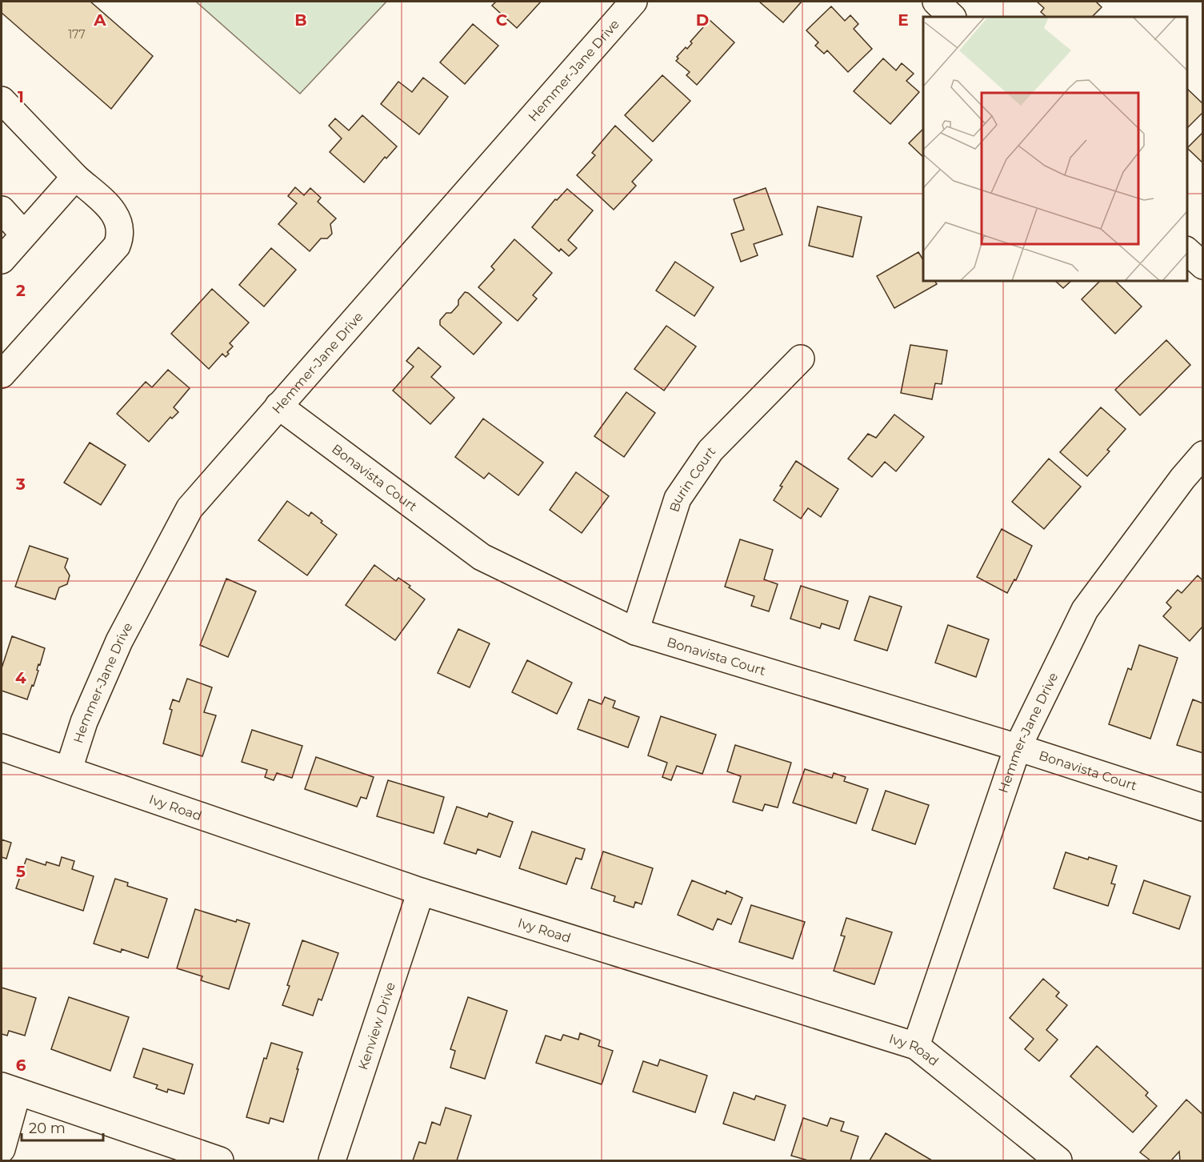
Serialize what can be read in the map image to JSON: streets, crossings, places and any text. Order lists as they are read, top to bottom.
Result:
{
  "streets": {
    "street": [
      "Hemmer-Jane Drive",
      "Bonavista Court",
      "Burin Court",
      "Ivy Road",
      "Kenview Drive"
    ]
  },
  "crossings": [
    ["Hemmer-Jane Drive", "Bonavista Court"],
    ["Hemmer-Jane Drive", "Ivy Road"],
    ["Bonavista Court", "Burin Court"],
    ["Ivy Road", "Kenview Drive"]
  ],
  "house_numbers": ["177"],
  "scale_bar": "20 m",
  "grid": {
    "columns": [
      "A",
      "B",
      "C",
      "D",
      "E"
    ],
    "rows": [
      "1",
      "2",
      "3",
      "4",
      "5",
      "6"
    ]
  }
}
